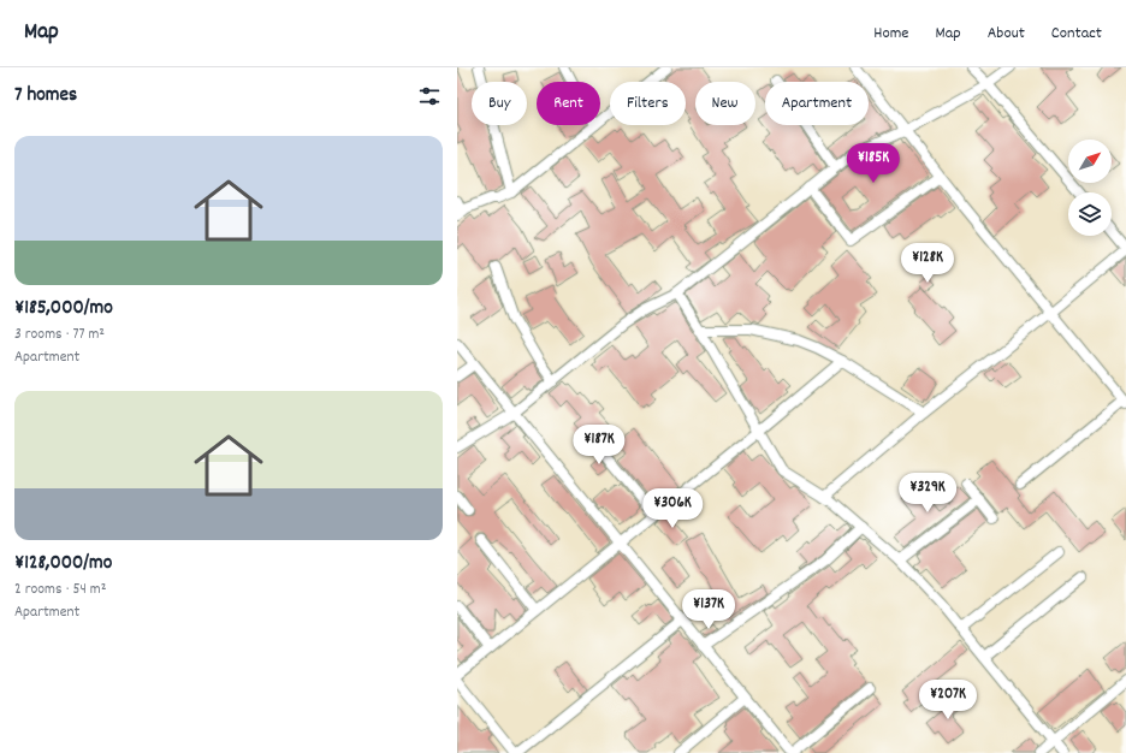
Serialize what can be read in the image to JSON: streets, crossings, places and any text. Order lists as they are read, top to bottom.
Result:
{
  "north": "top right",
  "page": {
    "header": "Map",
    "nav": [
      "Home",
      "Map",
      "About",
      "Contact"
    ],
    "heading": "7 homes",
    "chip": [
      "Buy",
      "Rent",
      "Filters",
      "New",
      "Apartment"
    ],
    "list": [
      {
        "name": "¥185,000/mo",
        "note": "3 rooms · 77 m² · Apartment"
      },
      {
        "name": "¥128,000/mo",
        "note": "2 rooms · 54 m² · Apartment"
      }
    ],
    "price": [
      "¥185K",
      "¥128K",
      "¥187K",
      "¥329K",
      "¥306K",
      "¥137K",
      "¥207K"
    ]
  }
}
